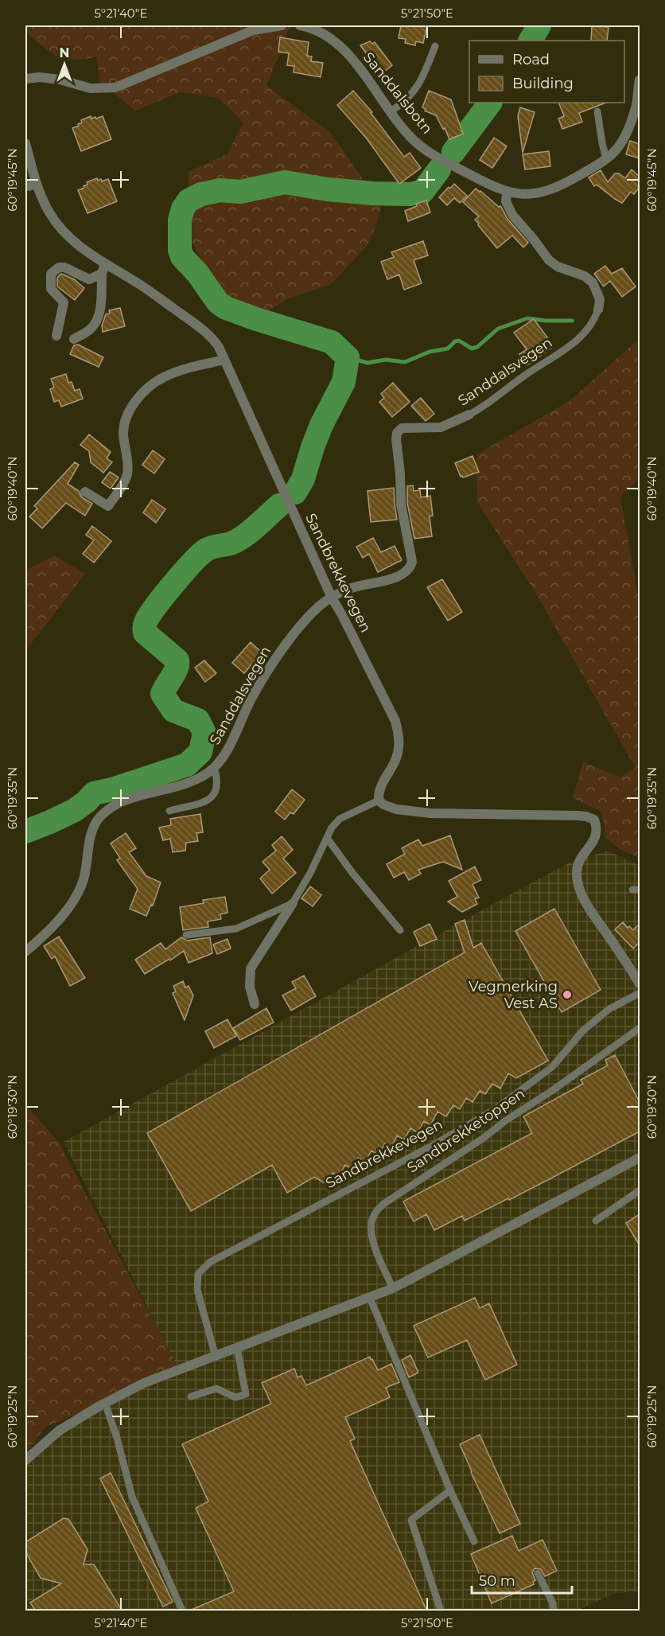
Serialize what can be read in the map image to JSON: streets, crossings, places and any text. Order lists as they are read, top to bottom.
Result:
{
  "streets": {
    "street": ["Sanddalsbotn", "Sanddalsvegen", "Sandbrekkevegen"],
    "lane": ["Sandbrekketoppen"]
  },
  "crossings": [
    ["Sanddalsbotn", "Sanddalsvegen"],
    ["Sanddalsvegen", "Sandbrekkevegen"]
  ],
  "places": ["Vegmerking Vest AS"],
  "legend": ["Road", "Building"],
  "scale_bar": "50 m",
  "north": "top",
  "coordinates": [
    "5°21'40\"E",
    "5°21'50\"E",
    "60°19'45\"N",
    "60°19'40\"N",
    "60°19'35\"N",
    "60°19'30\"N",
    "60°19'25\"N"
  ]
}
